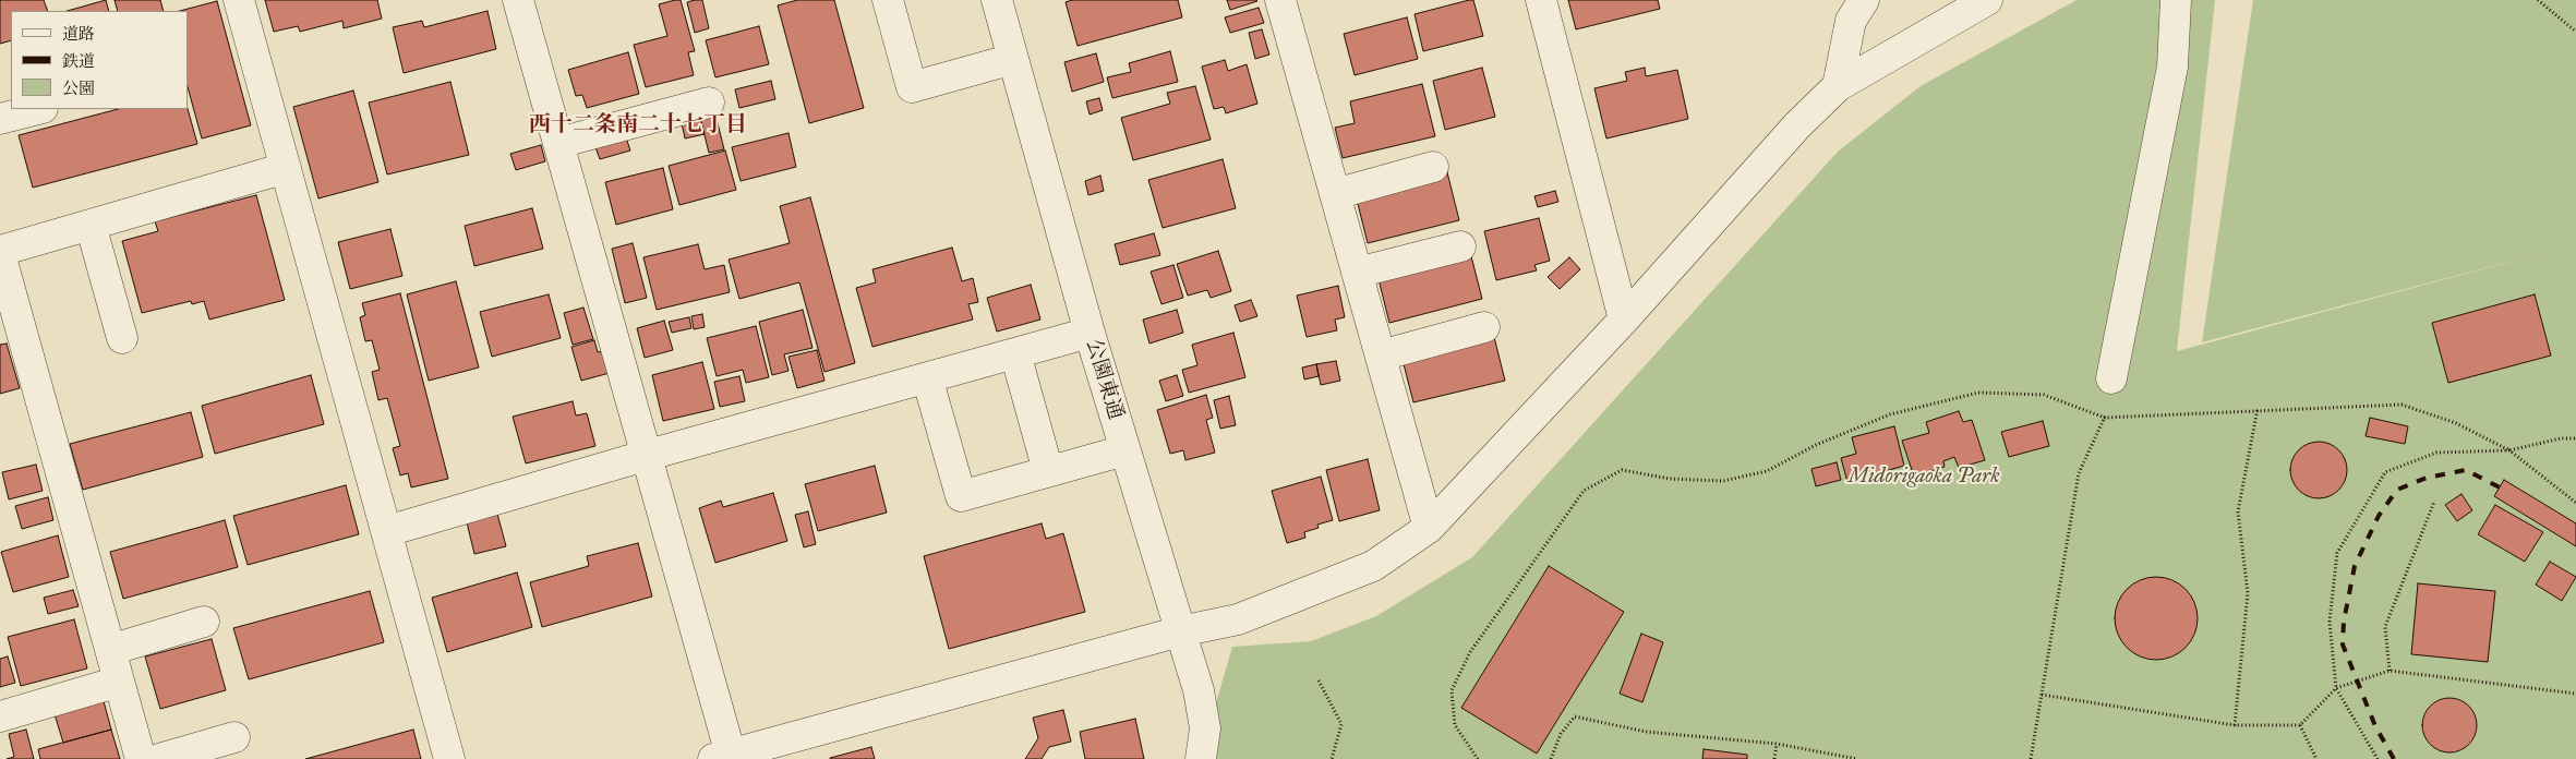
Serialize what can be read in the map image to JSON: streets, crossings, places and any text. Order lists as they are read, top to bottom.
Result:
{
  "streets": {
    "street": ["公園東通"]
  },
  "districts": ["西十二条南二十七丁目"],
  "parks": ["Midorigaoka Park"],
  "legend": ["道路", "鉄道", "公園"]
}
